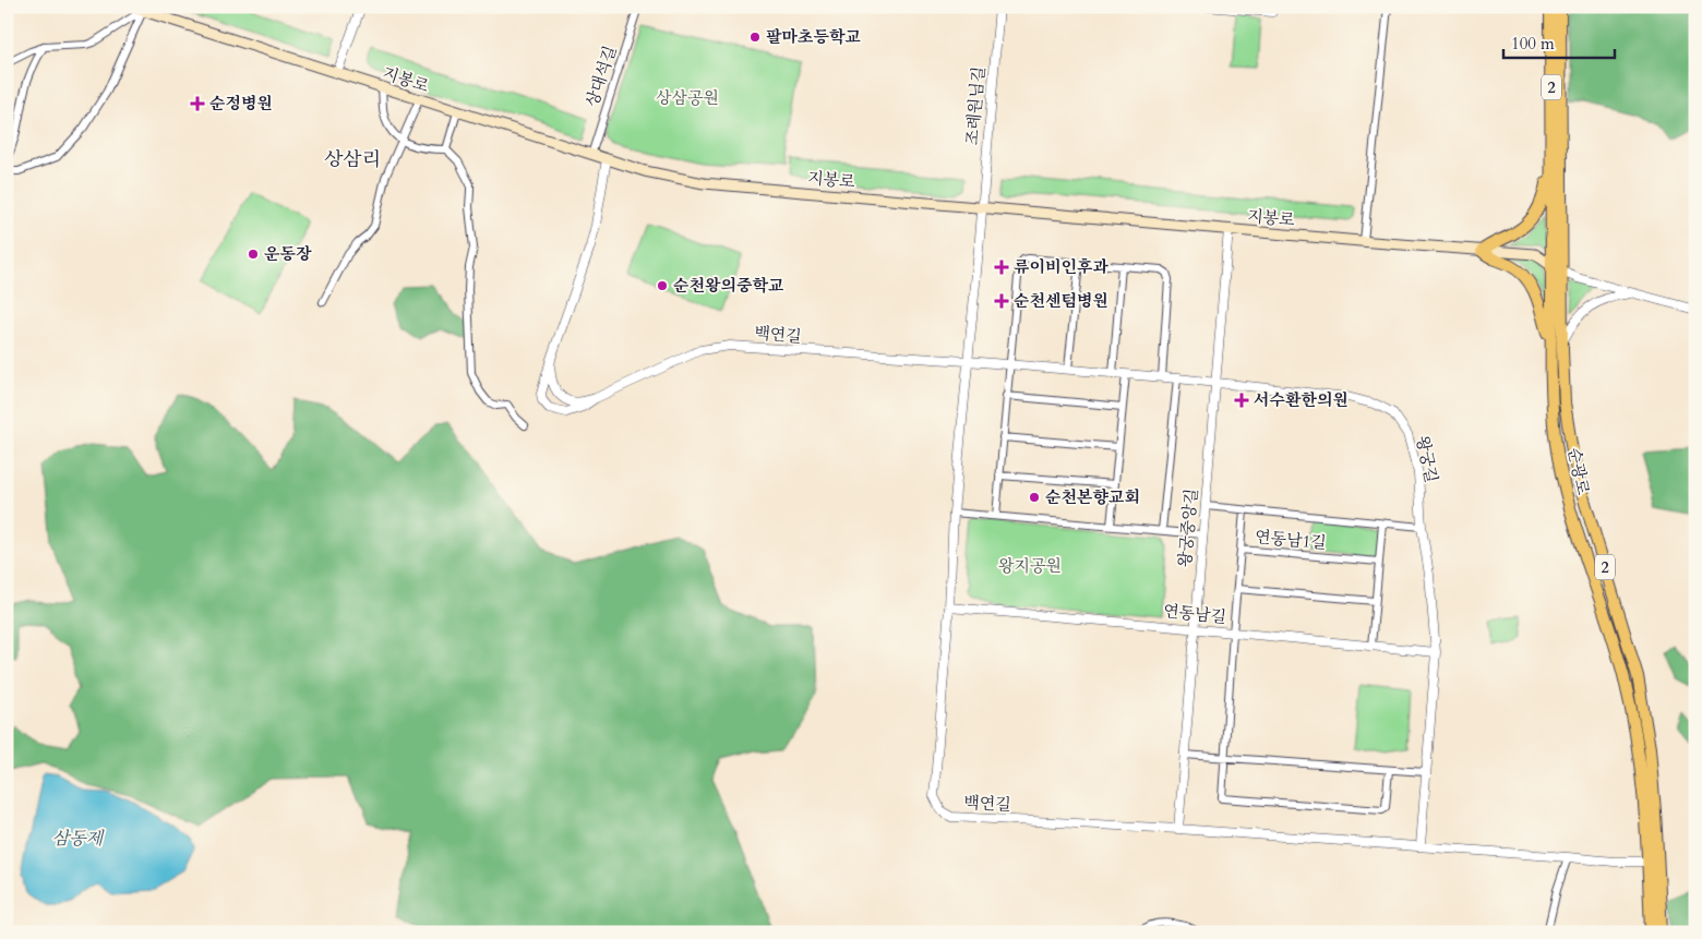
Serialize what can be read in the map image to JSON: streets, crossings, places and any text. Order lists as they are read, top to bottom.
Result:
{
  "streets": {
    "main road": ["지봉로", "2", "순광로"],
    "street": [
      "상대석길",
      "조례원님길",
      "백연길",
      "왕궁길",
      "왕궁중앙길",
      "연동남1길",
      "연동남길"
    ]
  },
  "crossings": [
    ["상대석길", "지봉로"],
    ["지봉로", "조례원님길"],
    ["지봉로", "백연길"],
    ["지봉로", "순광로"],
    ["지봉로", "왕궁중앙길"],
    ["조례원님길", "백연길"],
    ["백연길", "왕궁길"],
    ["백연길", "순광로"],
    ["백연길", "왕궁중앙길"],
    ["백연길", "연동남길"],
    ["왕궁길", "왕궁중앙길"],
    ["왕궁길", "연동남1길"],
    ["왕궁길", "연동남길"],
    ["왕궁중앙길", "연동남1길"],
    ["왕궁중앙길", "연동남길"],
    ["연동남1길", "연동남길"]
  ],
  "districts": ["상삼리"],
  "water": ["삼동제"],
  "parks": ["상삼공원", "왕지공원"],
  "places": {
    "other": [
      "팔마초등학교",
      "운동장",
      "순천왕의중학교",
      "순천본향교회"
    ],
    "health": [
      "순정병원",
      "류이비인후과",
      "순천센텀병원",
      "서수환한의원"
    ]
  },
  "scale_bar": "100 m"
}
